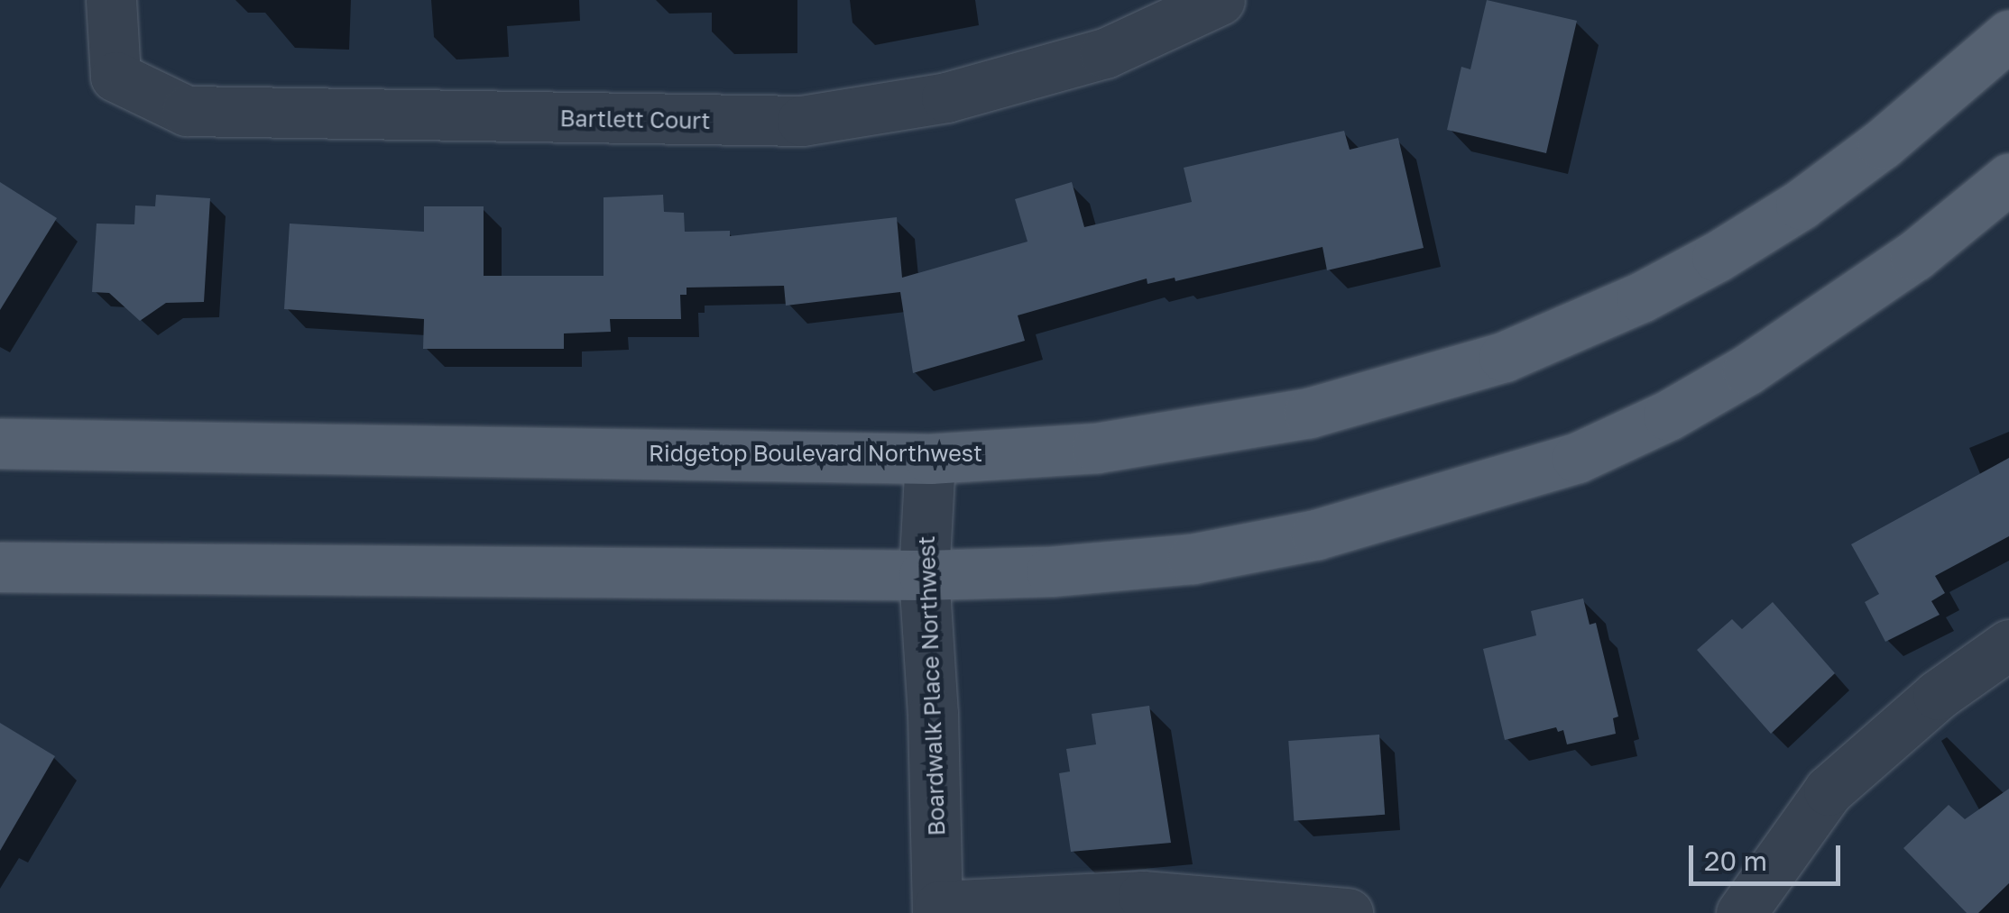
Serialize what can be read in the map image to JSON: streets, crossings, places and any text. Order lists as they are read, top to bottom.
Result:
{
  "streets": {
    "main road": ["Ridgetop Boulevard Northwest"],
    "street": ["Bartlett Court", "Boardwalk Place Northwest"]
  },
  "crossings": [
    ["Ridgetop Boulevard Northwest", "Boardwalk Place Northwest"]
  ],
  "scale_bar": "20 m"
}
